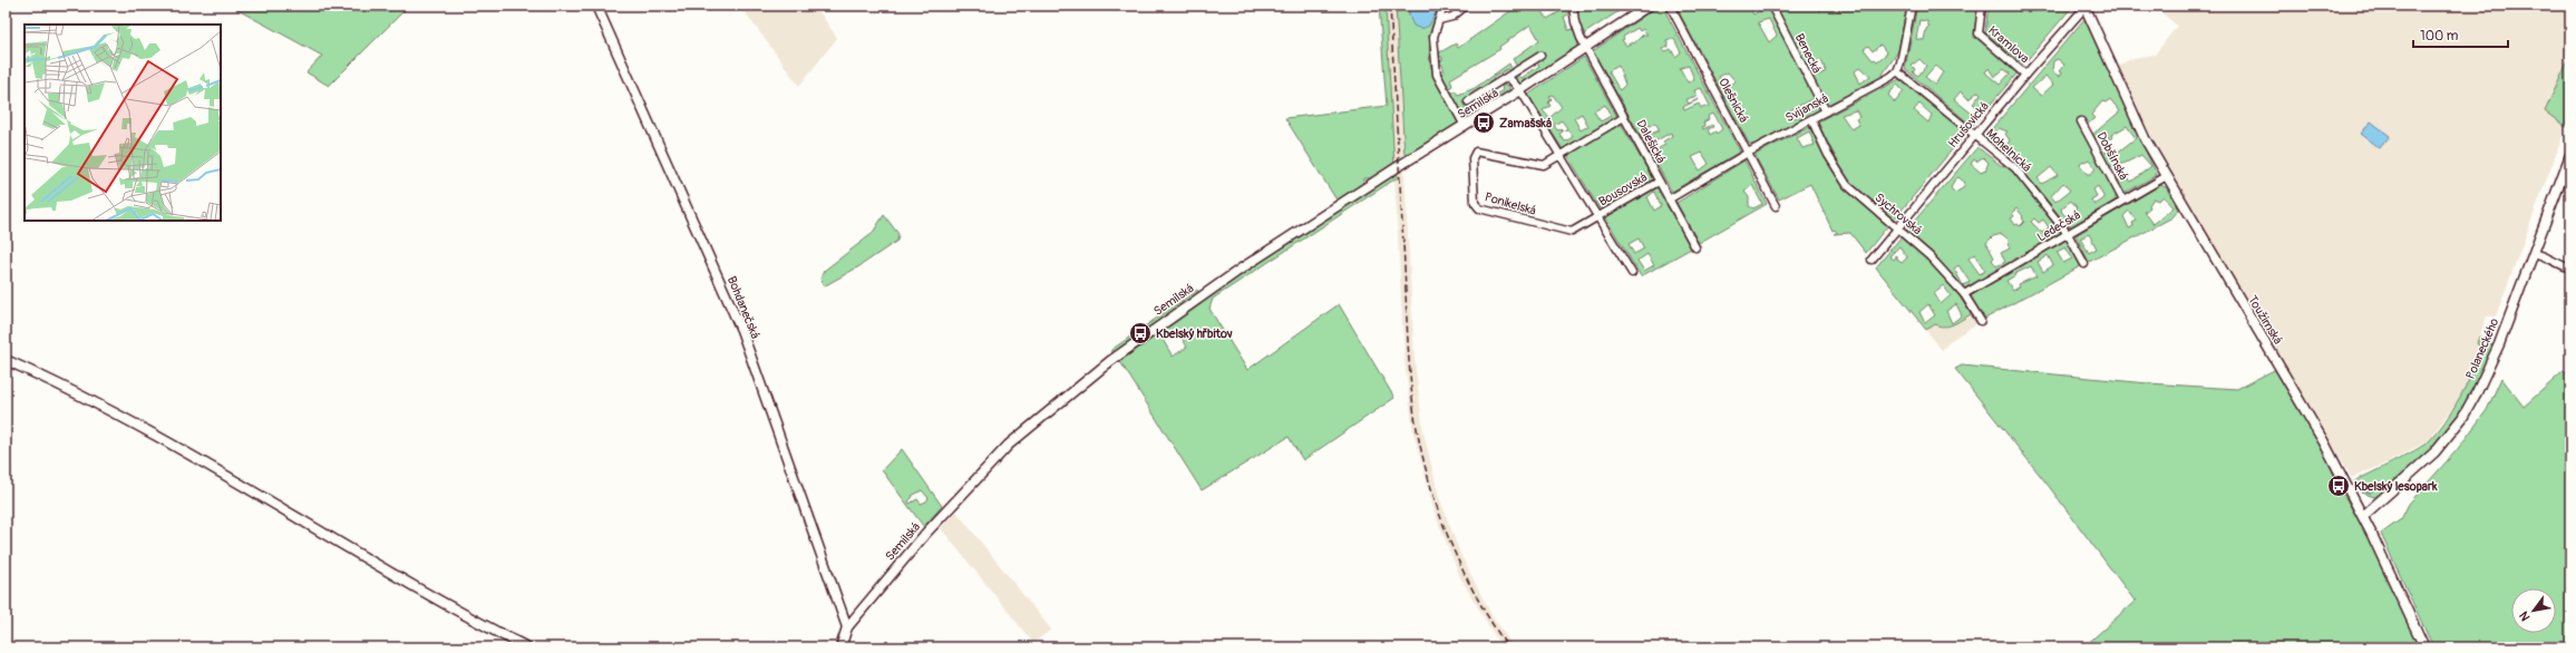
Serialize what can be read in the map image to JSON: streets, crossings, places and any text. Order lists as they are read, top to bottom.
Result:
{
  "streets": {
    "street": [
      "Kramlova",
      "Benecká",
      "Olešnická",
      "Semilská",
      "Svijanská",
      "Hrušovická",
      "Dalešická",
      "Mohelnická",
      "Dobšínská",
      "Bousovská",
      "Ponikelská",
      "Sychrovská",
      "Ledečská",
      "Bohdanečská",
      "Toužimská",
      "Polaneckého"
    ]
  },
  "crossings": [
    ["Kramlova", "Hrušovická"],
    ["Benecká", "Svijanská"],
    ["Olešnická", "Svijanská"],
    ["Semilská", "Dalešická"],
    ["Semilská", "Bohdanečská"],
    ["Svijanská", "Dalešická"],
    ["Svijanská", "Mohelnická"],
    ["Svijanská", "Sychrovská"],
    ["Hrušovická", "Mohelnická"],
    ["Hrušovická", "Sychrovská"],
    ["Hrušovická", "Toužimská"],
    ["Dalešická", "Bousovská"],
    ["Mohelnická", "Ledečská"],
    ["Dobšínská", "Ledečská"],
    ["Bousovská", "Ponikelská"],
    ["Sychrovská", "Ledečská"],
    ["Ledečská", "Toužimská"],
    ["Toužimská", "Polaneckého"]
  ],
  "places": {
    "bus stop": ["Zamašská", "Kbelský hřbitov", "Kbelský lesopark"]
  },
  "scale_bar": "100 m",
  "north": "bottom left"
}
